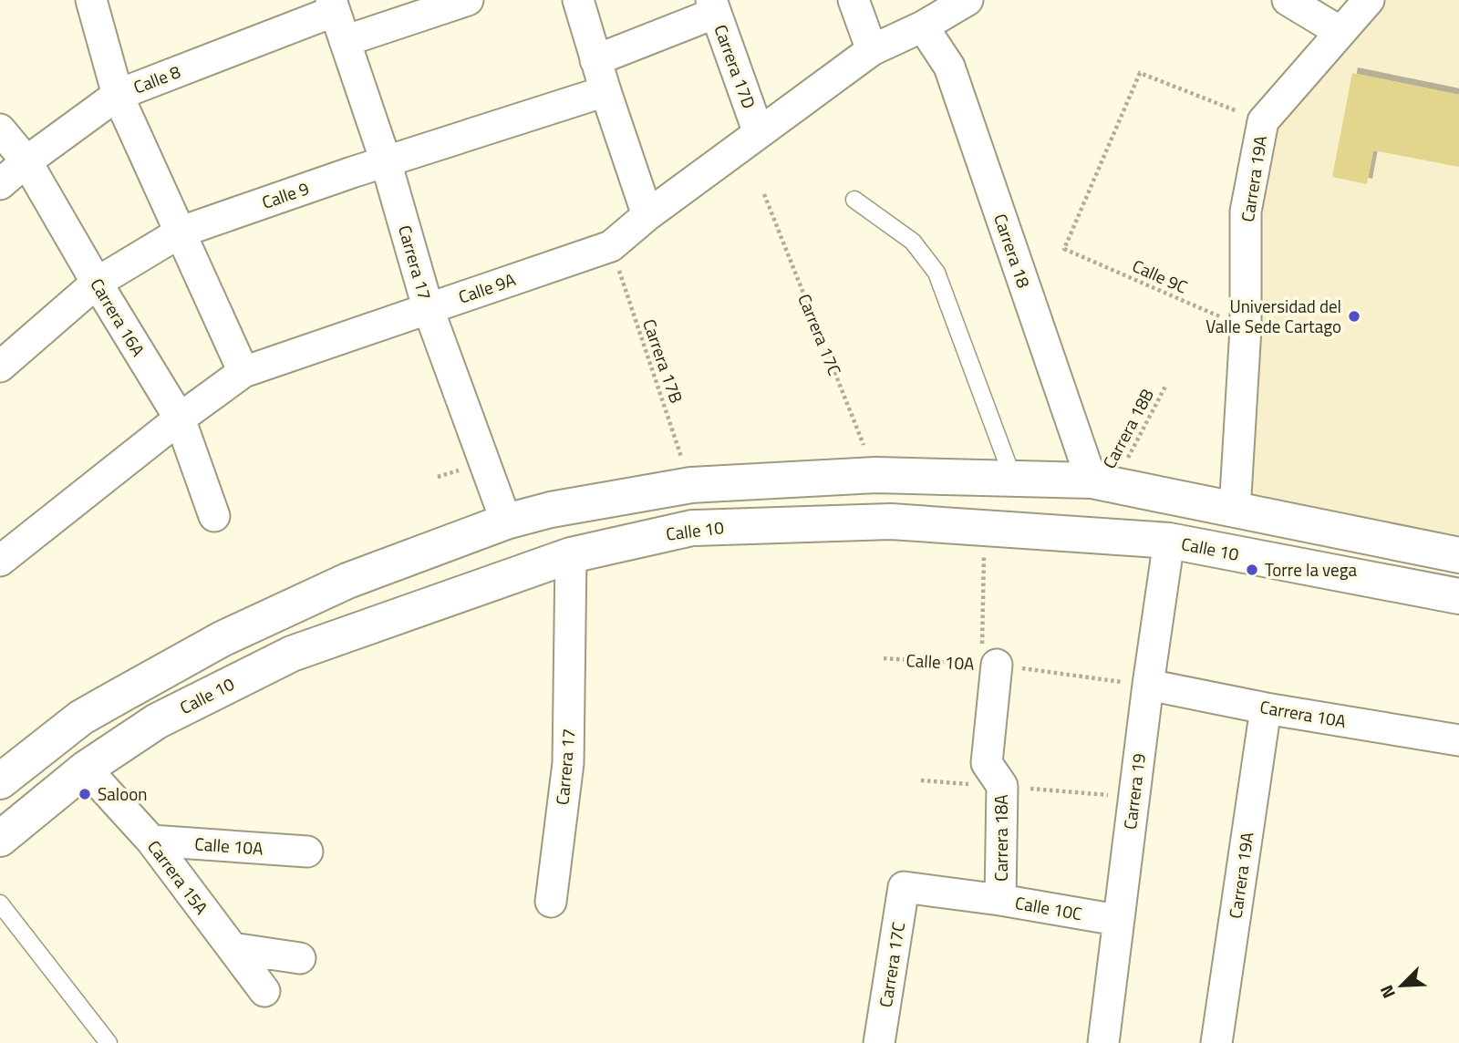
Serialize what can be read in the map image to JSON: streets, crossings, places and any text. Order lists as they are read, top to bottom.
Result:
{
  "streets": {
    "main road": ["Calle 10"],
    "street": [
      "Carrera 17D",
      "Calle 8",
      "Carrera 19A",
      "Calle 9",
      "Carrera 18",
      "Carrera 17",
      "Calle 9A",
      "Carrera 16A",
      "Carrera 17C",
      "Calle 10A",
      "Carrera 10A",
      "Carrera 19",
      "Carrera 18A",
      "Carrera 15A",
      "Calle 10C"
    ],
    "path": ["Calle 9C", "Carrera 17B", "Carrera 18B"]
  },
  "crossings": [
    ["Carrera 17D", "Calle 9A"],
    ["Calle 8", "Carrera 17"],
    ["Calle 8", "Carrera 16A"],
    ["Carrera 19A", "Calle 9C"],
    ["Carrera 19A", "Carrera 10A"],
    ["Calle 9", "Carrera 17"],
    ["Calle 9", "Carrera 16A"],
    ["Carrera 18", "Calle 9A"],
    ["Carrera 18", "Carrera 18B"],
    ["Carrera 17", "Calle 9A"],
    ["Carrera 17", "Calle 10"],
    ["Calle 9A", "Carrera 16A"],
    ["Calle 9A", "Carrera 17B"],
    ["Carrera 17C", "Calle 10C"],
    ["Calle 10", "Carrera 19"],
    ["Calle 10", "Carrera 15A"],
    ["Calle 10A", "Carrera 10A"],
    ["Calle 10A", "Carrera 19"],
    ["Calle 10A", "Carrera 18A"],
    ["Calle 10A", "Carrera 15A"],
    ["Carrera 10A", "Carrera 19"],
    ["Carrera 19", "Calle 10C"],
    ["Carrera 18A", "Calle 10C"]
  ],
  "places": ["Universidad del Valle Sede Cartago", "Torre la vega", "Saloon"],
  "north": "bottom left"
}
